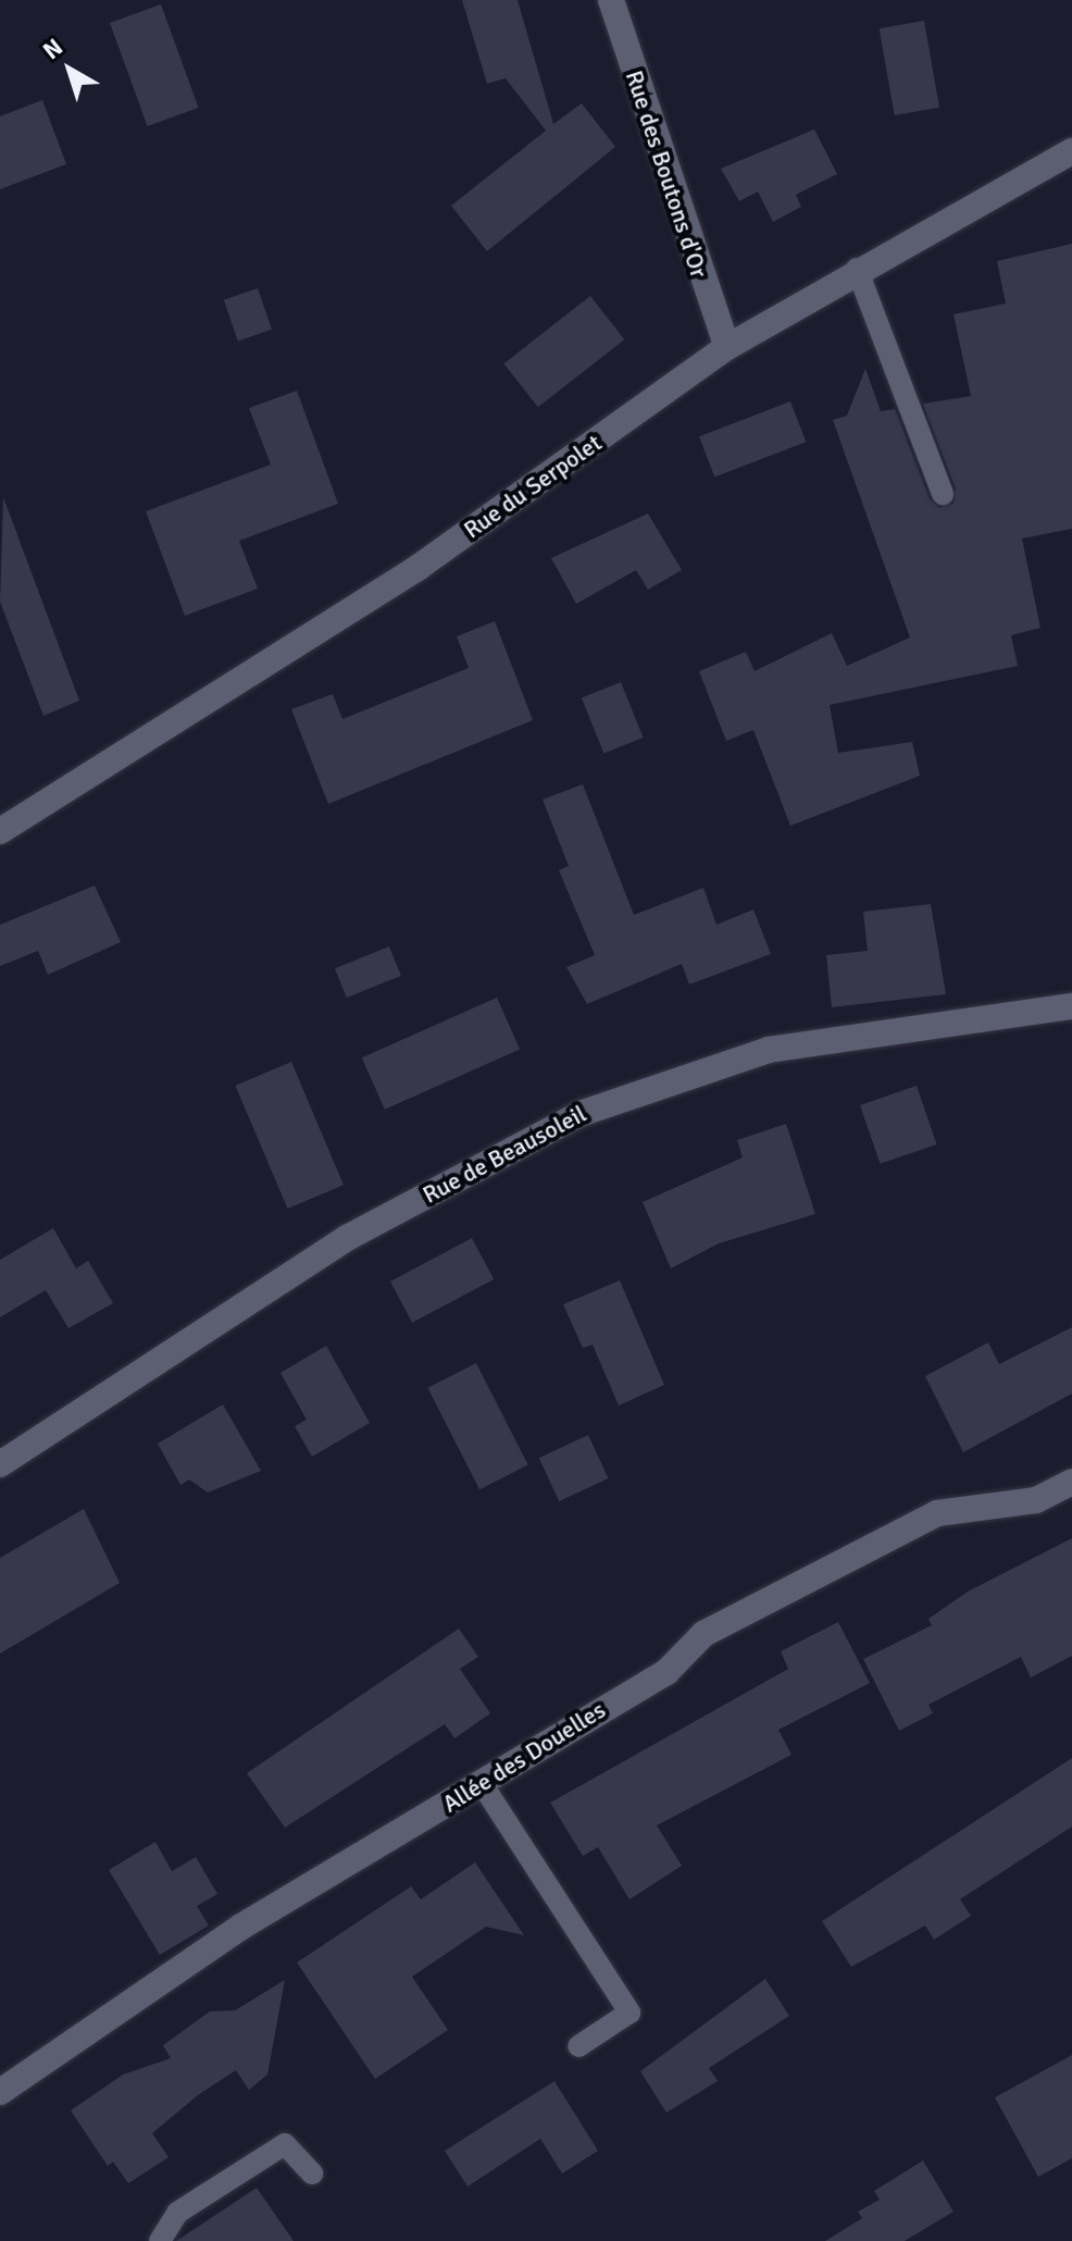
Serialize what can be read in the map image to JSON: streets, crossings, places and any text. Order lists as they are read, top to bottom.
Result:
{
  "streets": {
    "street": [
      "Rue des Boutons d'Or",
      "Rue du Serpolet",
      "Rue de Beausoleil",
      "Allée des Douelles"
    ]
  },
  "crossings": [
    ["Rue des Boutons d'Or", "Rue du Serpolet"]
  ],
  "north": "top left"
}
